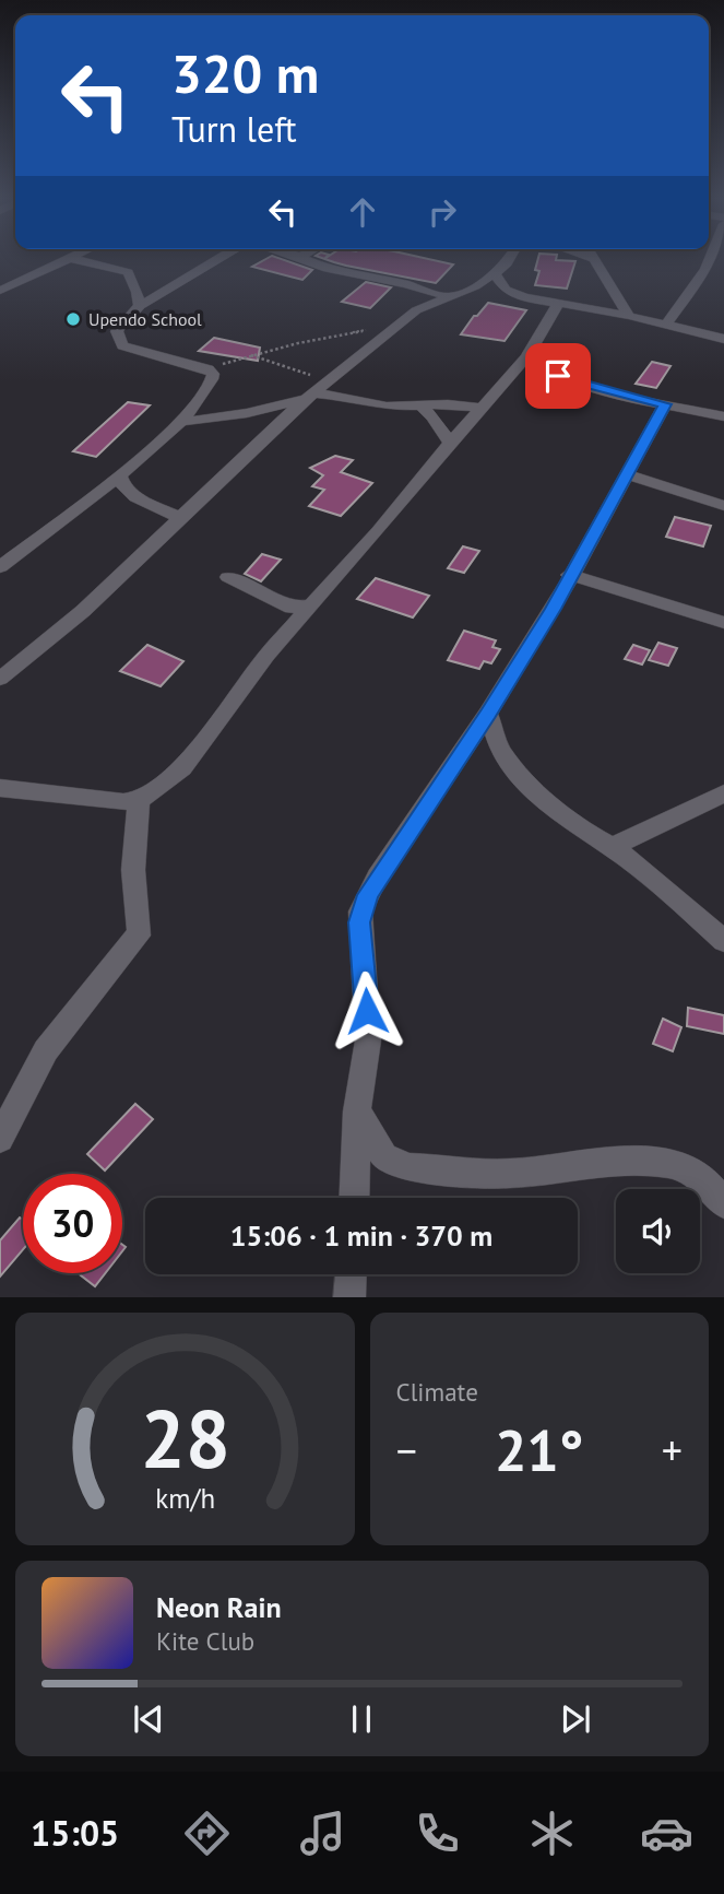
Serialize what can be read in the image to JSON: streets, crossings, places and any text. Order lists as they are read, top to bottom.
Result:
{
  "places": ["Upendo School"],
  "page": {
    "turn": ["320 m", "Turn left"],
    "limit": "30",
    "trip": "15:06 · 1 min · 370 m",
    "tile": "Climate",
    "heat": ["−", "21°", "+"],
    "song": ["Neon Rain", "Kite Club"],
    "tabs": "15:05",
    "gauge": ["28", "km/h"]
  }
}
